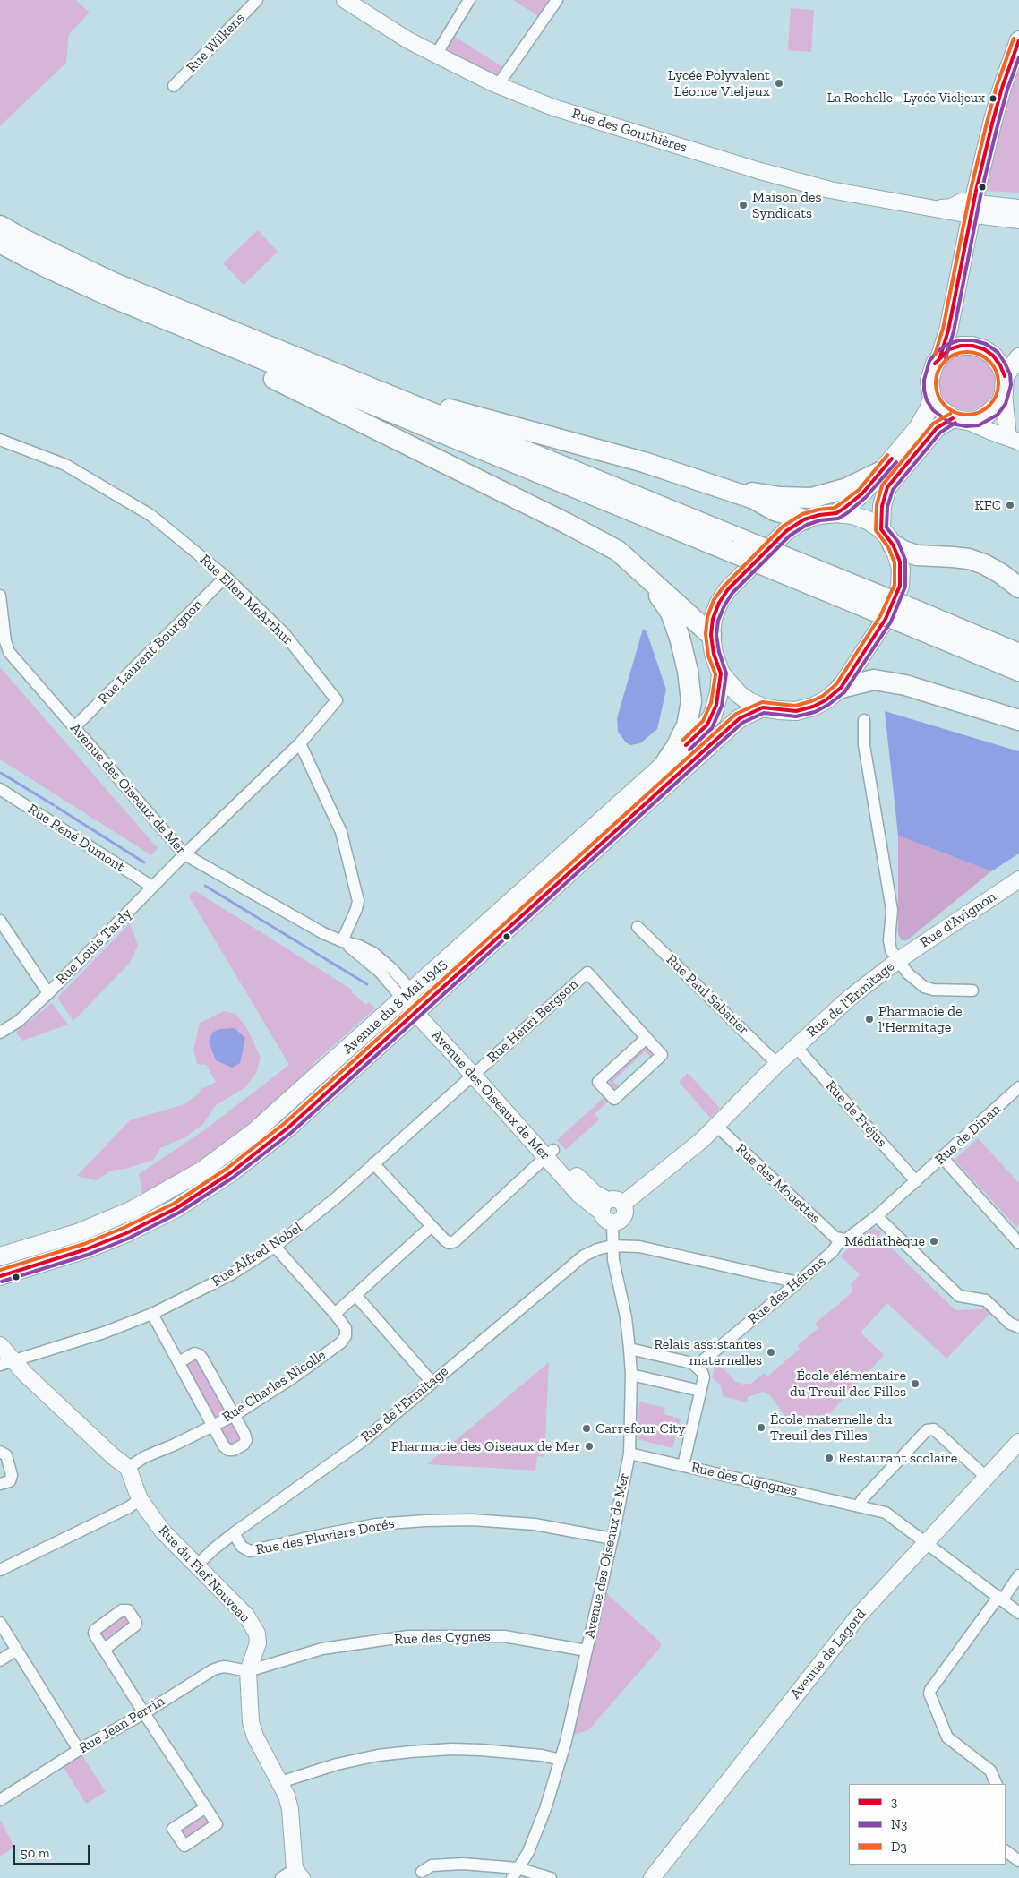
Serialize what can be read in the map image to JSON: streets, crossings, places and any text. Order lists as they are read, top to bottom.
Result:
{
  "streets": {
    "main road": ["Avenue du 8 Mai 1945"],
    "street": [
      "Rue Wilkens",
      "Rue des Gonthières",
      "Rue Ellen McArthur",
      "Rue Laurent Bourgnon",
      "Avenue des Oiseaux de Mer",
      "Rue René Dumont",
      "Rue d'Avignon",
      "Rue Louis Tardy",
      "Rue Paul Sabatier",
      "Rue de l'Ermitage",
      "Rue Henri Bergson",
      "Rue de Fréjus",
      "Rue de Dinan",
      "Rue des Mouettes",
      "Rue Alfred Nobel",
      "Rue des Hérons",
      "Rue Charles Nicolle",
      "Rue des Cigognes",
      "Rue des Pluviers Dorés",
      "Rue du Fief Nouveau",
      "Rue des Cygnes",
      "Avenue de Lagord",
      "Rue Jean Perrin"
    ]
  },
  "crossings": [
    ["Rue des Gonthières", "Avenue du 8 Mai 1945"],
    ["Rue Ellen McArthur", "Rue Laurent Bourgnon"],
    ["Rue Ellen McArthur", "Rue Louis Tardy"],
    ["Rue Laurent Bourgnon", "Avenue des Oiseaux de Mer"],
    ["Avenue des Oiseaux de Mer", "Rue Louis Tardy"],
    ["Avenue des Oiseaux de Mer", "Rue de l'Ermitage"],
    ["Avenue des Oiseaux de Mer", "Avenue du 8 Mai 1945"],
    ["Avenue des Oiseaux de Mer", "Rue Henri Bergson"],
    ["Avenue des Oiseaux de Mer", "Rue Alfred Nobel"],
    ["Avenue des Oiseaux de Mer", "Rue des Cigognes"],
    ["Avenue des Oiseaux de Mer", "Rue des Pluviers Dorés"],
    ["Avenue des Oiseaux de Mer", "Rue des Cygnes"],
    ["Rue René Dumont", "Rue Louis Tardy"],
    ["Rue d'Avignon", "Rue de l'Ermitage"],
    ["Rue Paul Sabatier", "Rue de l'Ermitage"],
    ["Rue de l'Ermitage", "Rue de Fréjus"],
    ["Rue de l'Ermitage", "Rue des Mouettes"],
    ["Rue de l'Ermitage", "Rue des Hérons"],
    ["Rue de l'Ermitage", "Rue des Pluviers Dorés"],
    ["Rue de l'Ermitage", "Rue du Fief Nouveau"],
    ["Rue Henri Bergson", "Rue Alfred Nobel"],
    ["Rue de Fréjus", "Rue de Dinan"],
    ["Rue de Fréjus", "Rue des Hérons"],
    ["Rue de Dinan", "Rue des Hérons"],
    ["Rue des Mouettes", "Rue des Hérons"],
    ["Rue Charles Nicolle", "Rue du Fief Nouveau"],
    ["Rue des Cigognes", "Avenue de Lagord"],
    ["Rue du Fief Nouveau", "Rue des Cygnes"],
    ["Rue du Fief Nouveau", "Rue Jean Perrin"],
    ["Rue des Cygnes", "Rue Jean Perrin"]
  ],
  "places": [
    "Lycée Polyvalent Léonce Vieljeux",
    "La Rochelle - Lycée Vieljeux",
    "Maison des Syndicats",
    "KFC",
    "Pharmacie de l'Hermitage",
    "Médiathèque",
    "Relais assistantes maternelles",
    "École élémentaire du Treuil des Filles",
    "École maternelle du Treuil des Filles",
    "Carrefour City",
    "Pharmacie des Oiseaux de Mer",
    "Restaurant scolaire"
  ],
  "lines": ["transit line D3", "transit line 3", "transit line N3"],
  "legend": ["3", "N3", "D3"],
  "scale_bar": "50 m"
}
